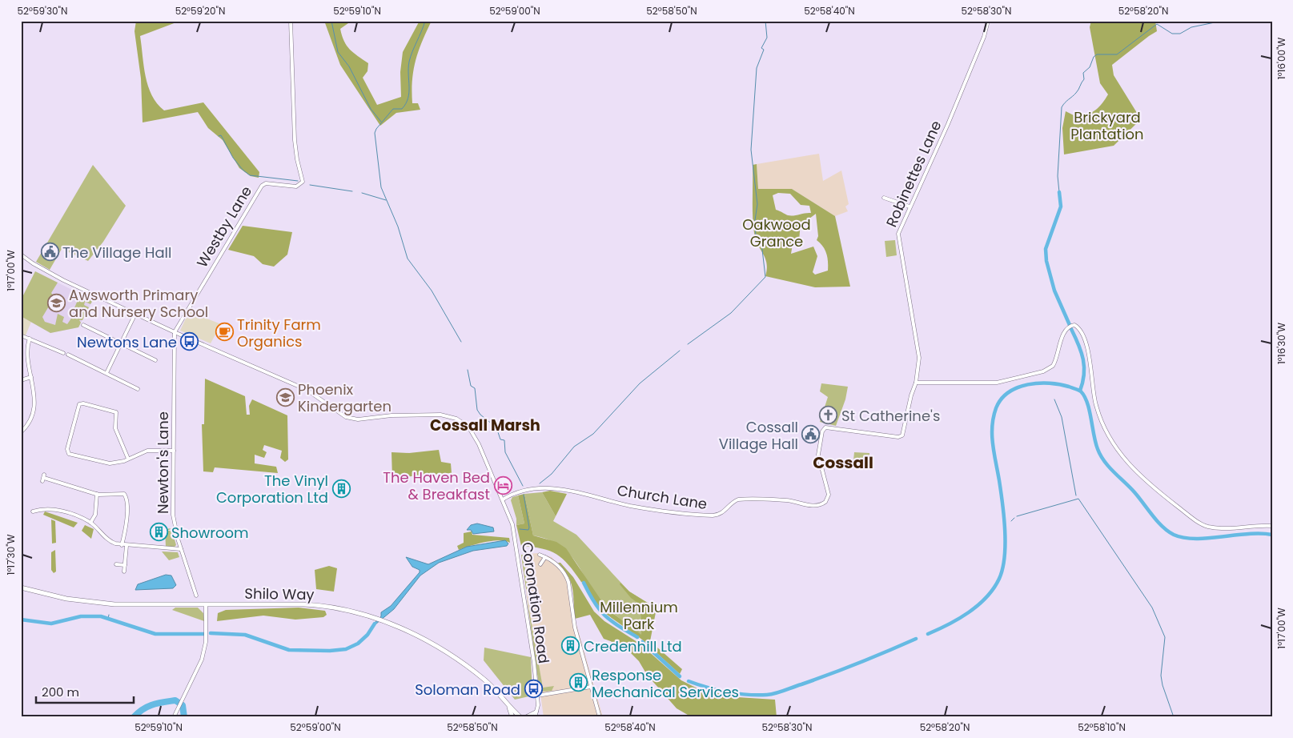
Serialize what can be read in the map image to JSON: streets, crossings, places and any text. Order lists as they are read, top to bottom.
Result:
{
  "streets": {
    "main road": ["Shilo Way"],
    "street": [
      "Robinettes Lane",
      "Westby Lane",
      "Newton's Lane",
      "Church Lane",
      "Coronation Road"
    ]
  },
  "crossings": [
    ["Robinettes Lane", "Church Lane"],
    ["Westby Lane", "Newton's Lane"],
    ["Westby Lane", "Coronation Road"],
    ["Newton's Lane", "Coronation Road"],
    ["Church Lane", "Coronation Road"]
  ],
  "districts": ["Cossall Marsh", "Cossall"],
  "parks": ["Brickyard Plantation", "Oakwood Grance", "Millennium Park"],
  "places": {
    "public building": ["The Village Hall", "Cossall Village Hall"],
    "school or university": ["Awsworth Primary and Nursery School", "Phoenix Kindergarten"],
    "cafe": ["Trinity Farm Organics"],
    "bus stop": ["Newtons Lane", "Soloman Road"],
    "church": ["St Catherine's"],
    "hotel": ["The Haven Bed & Breakfast"],
    "building": [
      "The Vinyl Corporation Ltd",
      "Showroom",
      "Credenhill Ltd",
      "Response Mechanical Services"
    ]
  },
  "scale_bar": "200 m",
  "coordinates": [
    "52°59'30\"N",
    "52°59'20\"N",
    "52°59'10\"N",
    "52°59'00\"N",
    "52°58'50\"N",
    "52°58'40\"N",
    "52°58'30\"N",
    "52°58'20\"N",
    "1°16'00\"W",
    "1°17'00\"W",
    "1°16'30\"W",
    "1°17'30\"W",
    "52°58'10\"N"
  ]
}
